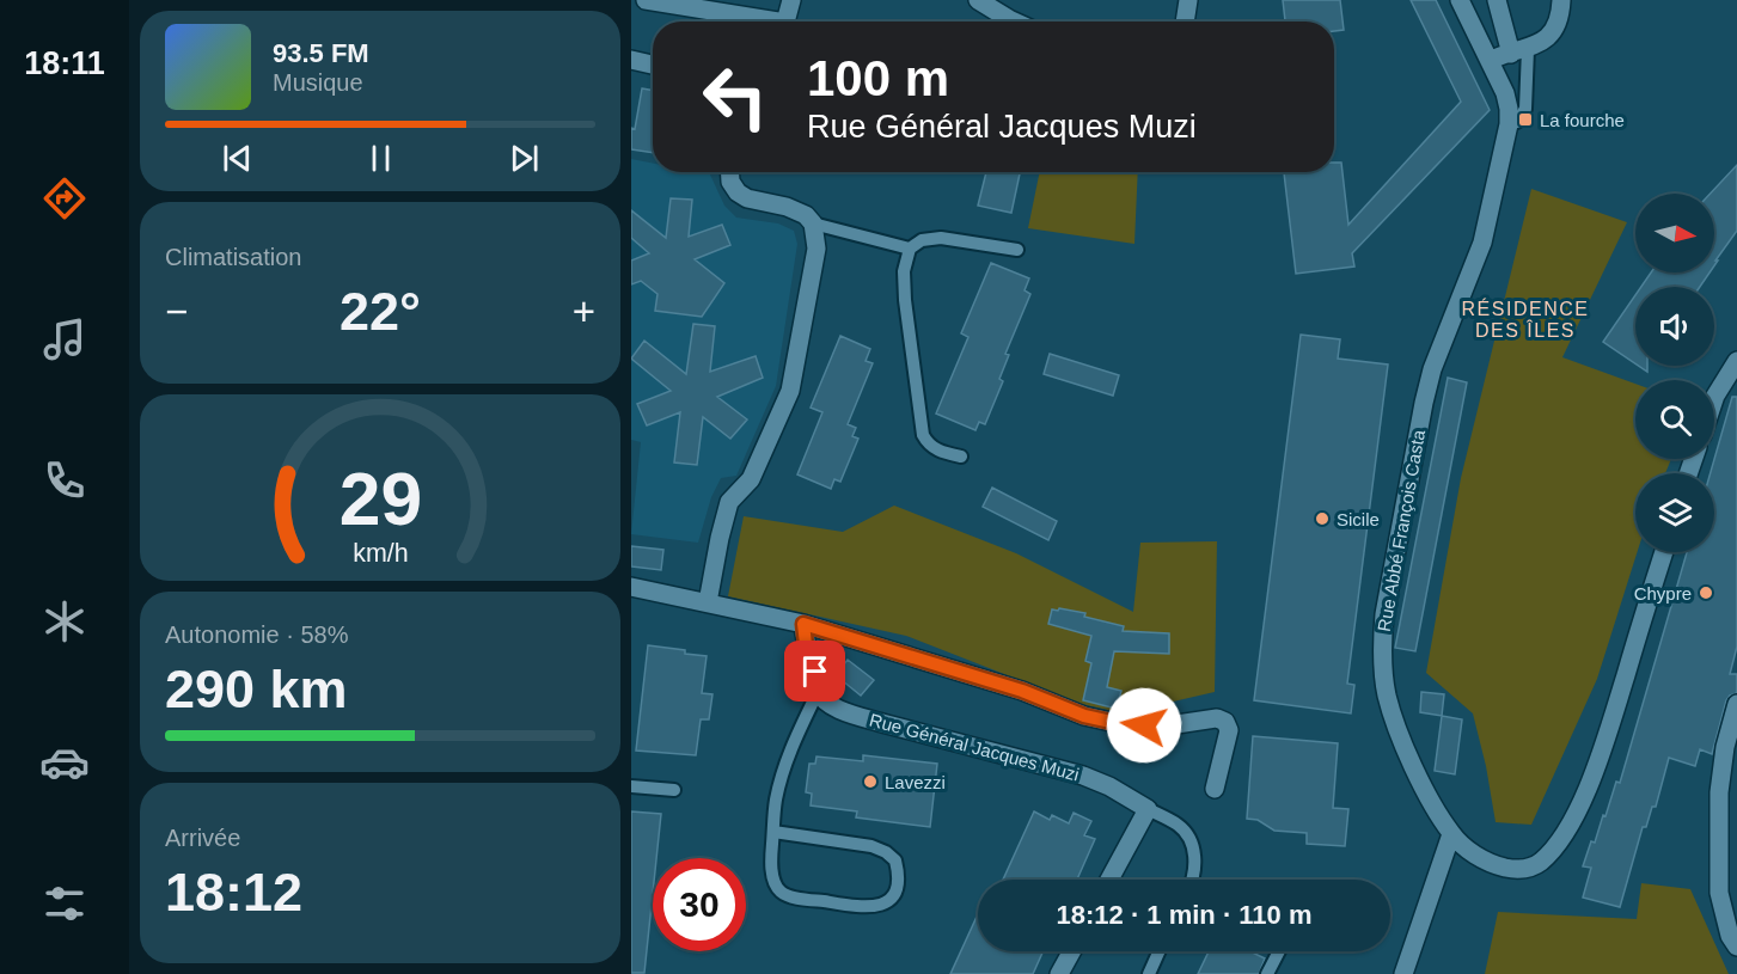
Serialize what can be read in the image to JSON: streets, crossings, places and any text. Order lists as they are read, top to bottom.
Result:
{
  "streets": {
    "street": ["Rue Abbé François Casta", "Rue Général Jacques Muzi"]
  },
  "districts": ["RÉSIDENCE DES ÎLES"],
  "places": {
    "transit": ["La fourche"],
    "other": ["Sicile", "Chypre", "Lavezzi"]
  },
  "north": "right",
  "page": {
    "tabs": "18:11",
    "turn": ["100 m", "Rue Général Jacques Muzi"],
    "song": ["93.5 FM", "Musique"],
    "tile": [
      "Climatisation",
      ["Autonomie · 58%", "290 km"],
      ["Arrivée", "18:12"]
    ],
    "heat": ["−", "22°", "+"],
    "limit": "30",
    "trip": "18:12 · 1 min · 110 m",
    "gauge": ["29", "km/h"]
  }
}
